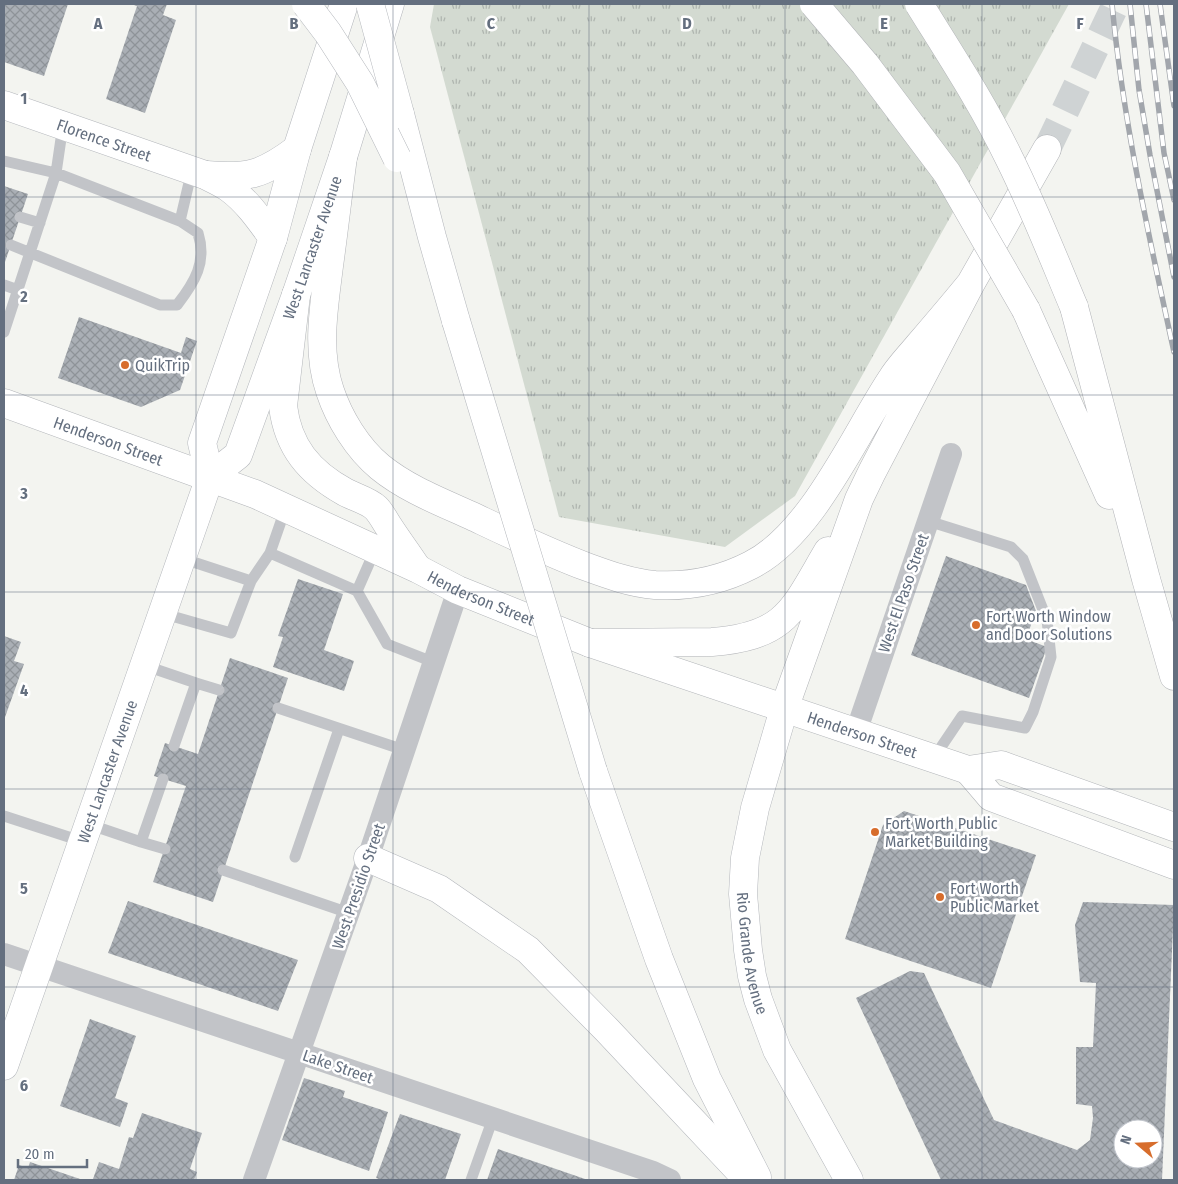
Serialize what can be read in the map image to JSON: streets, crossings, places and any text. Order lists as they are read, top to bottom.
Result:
{
  "streets": {
    "main road": [
      "Florence Street",
      "West Lancaster Avenue",
      "Henderson Street",
      "Rio Grande Avenue"
    ],
    "street": ["West El Paso Street", "West Presidio Street", "Lake Street"]
  },
  "crossings": [
    ["West Lancaster Avenue", "Henderson Street"],
    ["West Lancaster Avenue", "Lake Street"],
    ["Henderson Street", "West El Paso Street"],
    ["Henderson Street", "West Presidio Street"],
    ["Henderson Street", "Rio Grande Avenue"],
    ["West Presidio Street", "Lake Street"]
  ],
  "places": [
    "QuikTrip",
    "Fort Worth Window and Door Solutions",
    "Fort Worth Public Market Building",
    "Fort Worth Public Market"
  ],
  "scale_bar": "20 m",
  "north": "left",
  "grid": {
    "columns": [
      "A",
      "B",
      "C",
      "D",
      "E",
      "F"
    ],
    "rows": [
      "1",
      "2",
      "3",
      "4",
      "5",
      "6"
    ]
  }
}
